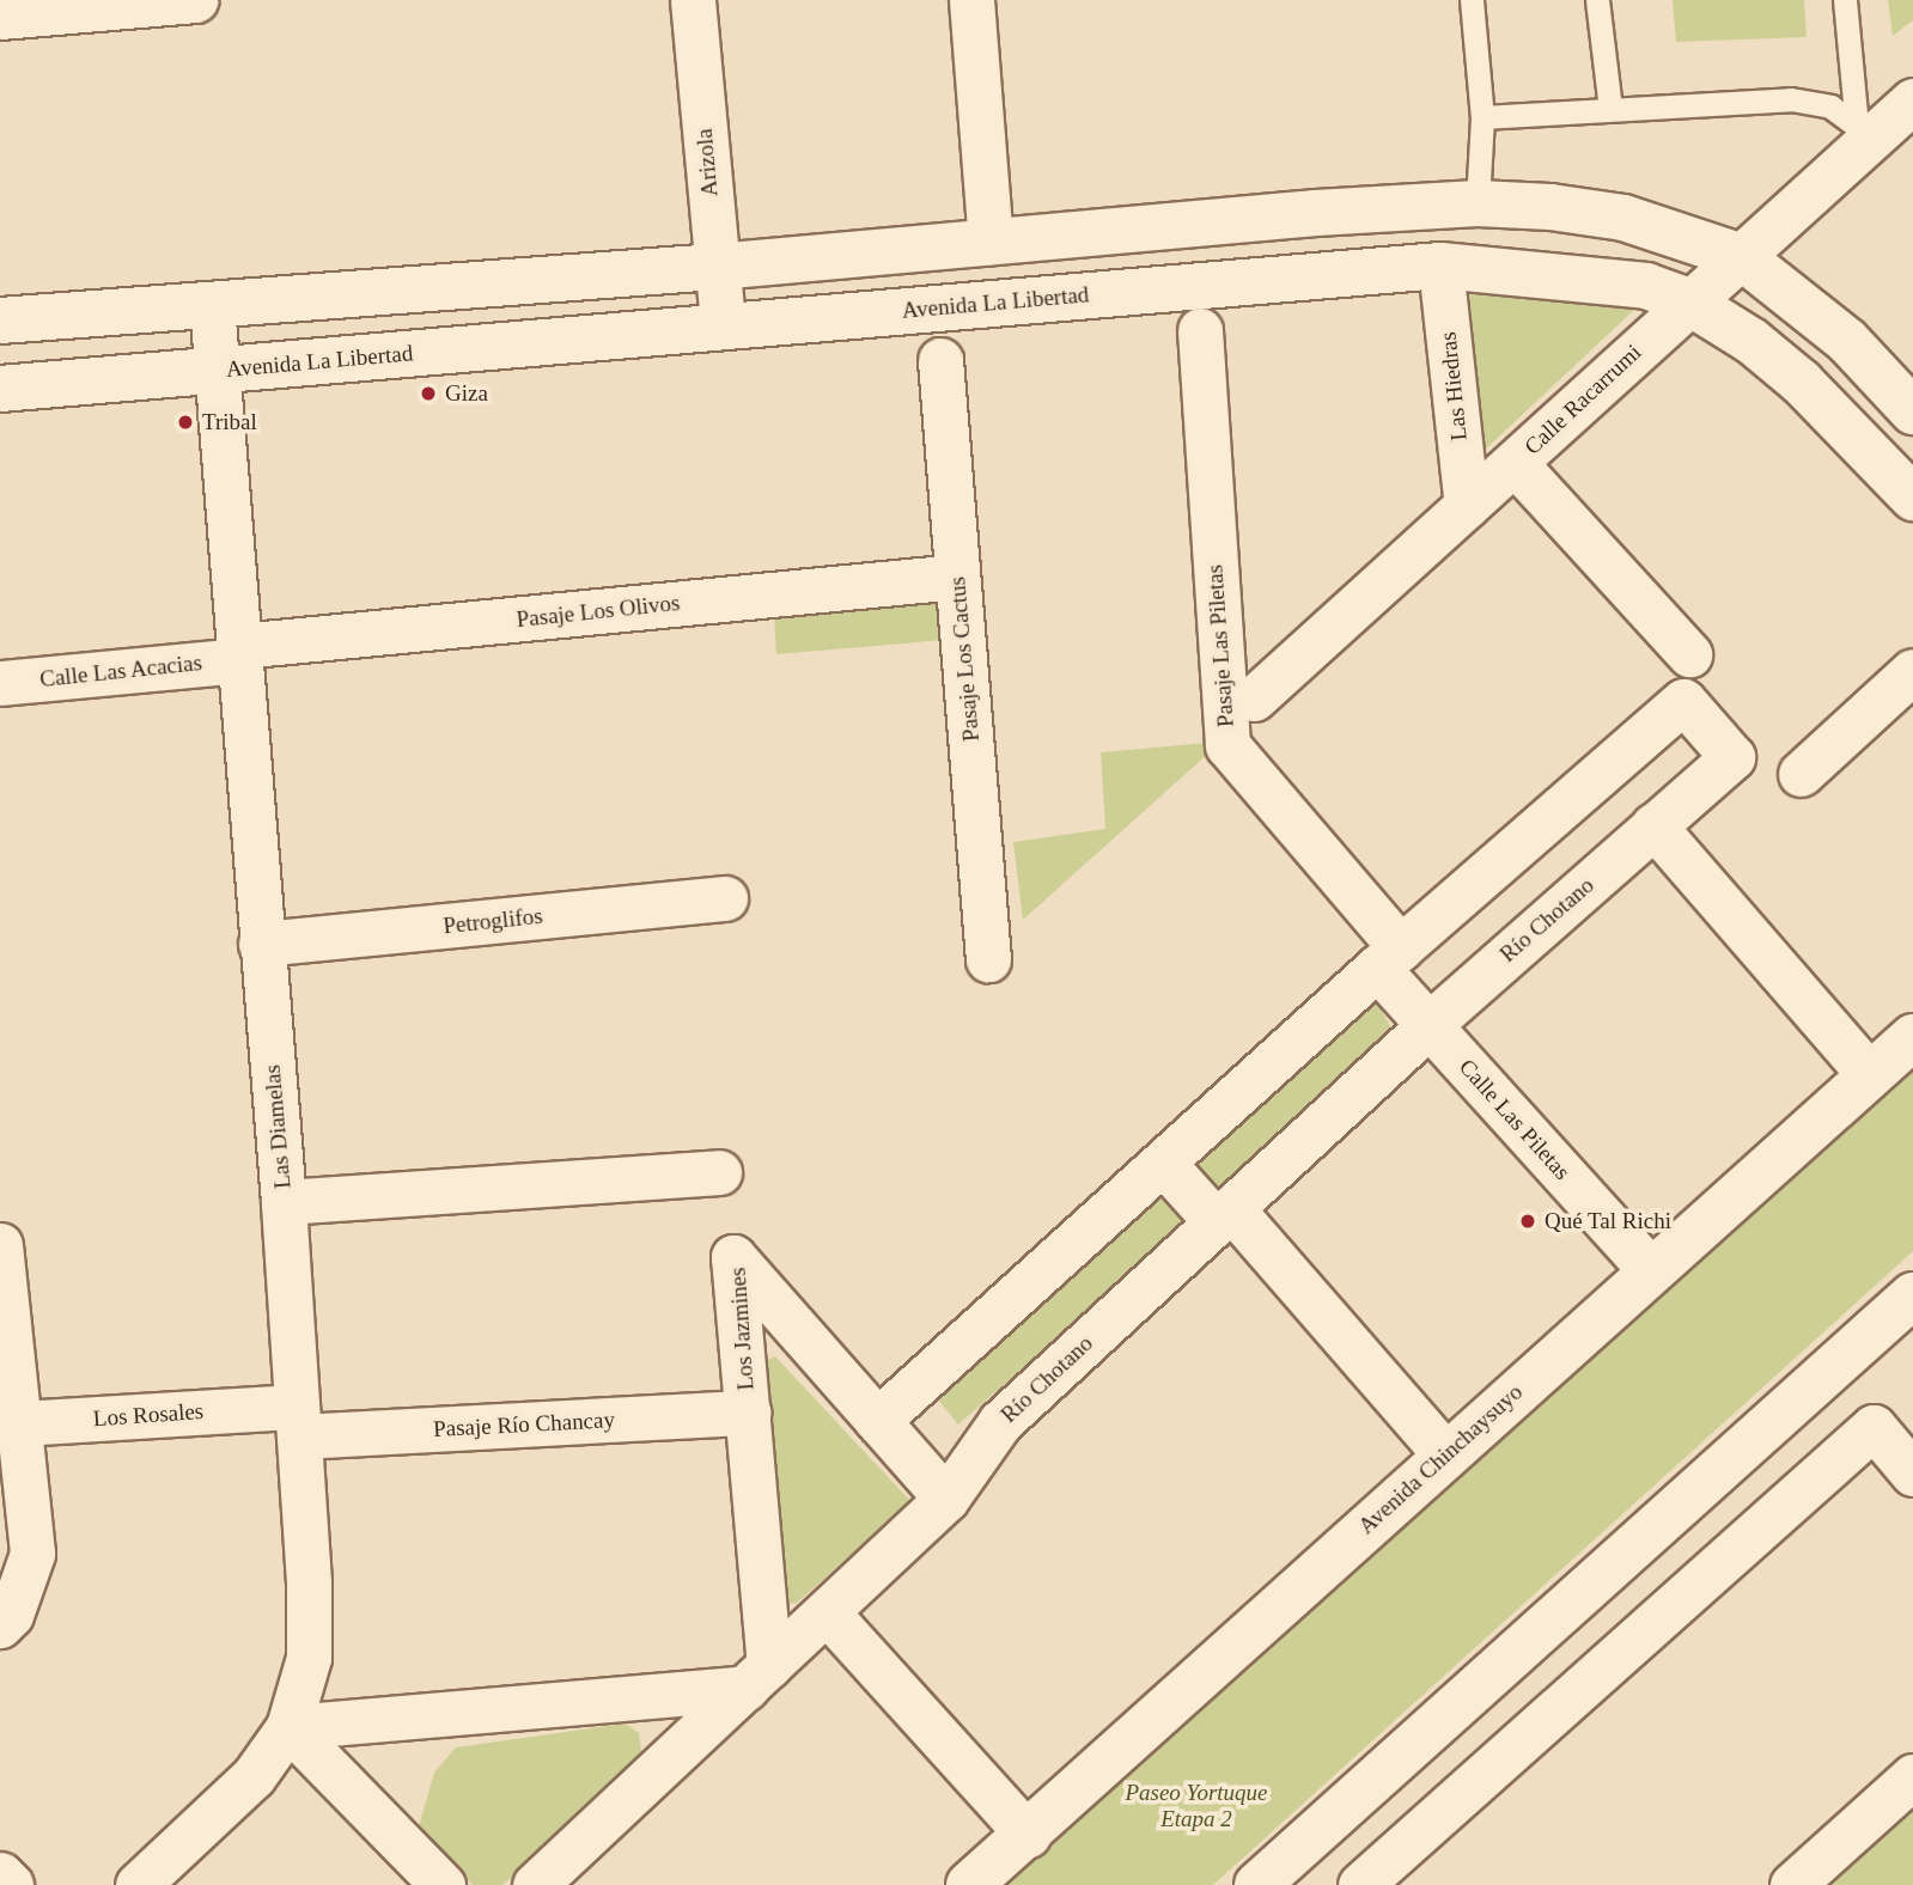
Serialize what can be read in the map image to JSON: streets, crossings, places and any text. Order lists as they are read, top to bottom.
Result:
{
  "streets": {
    "main road": ["Avenida La Libertad", "Avenida Chinchaysuyo"],
    "street": [
      "Arizola",
      "Las Hiedras",
      "Calle Racarrumi",
      "Pasaje Los Olivos",
      "Pasaje Las Piletas",
      "Pasaje Los Cactus",
      "Calle Las Acacias",
      "Río Chotano",
      "Petroglifos",
      "Calle Las Piletas",
      "Las Diamelas",
      "Los Jazmines",
      "Los Rosales",
      "Pasaje Río Chancay"
    ]
  },
  "crossings": [
    ["Arizola", "Avenida La Libertad"],
    ["Avenida La Libertad", "Las Hiedras"],
    ["Avenida La Libertad", "Calle Racarrumi"],
    ["Avenida La Libertad", "Las Diamelas"],
    ["Las Hiedras", "Calle Racarrumi"],
    ["Pasaje Los Olivos", "Pasaje Los Cactus"],
    ["Pasaje Los Olivos", "Calle Las Acacias"],
    ["Pasaje Los Olivos", "Las Diamelas"],
    ["Pasaje Las Piletas", "Río Chotano"],
    ["Pasaje Las Piletas", "Calle Las Piletas"],
    ["Calle Las Acacias", "Las Diamelas"],
    ["Río Chotano", "Calle Las Piletas"],
    ["Río Chotano", "Los Jazmines"],
    ["Petroglifos", "Las Diamelas"],
    ["Calle Las Piletas", "Avenida Chinchaysuyo"],
    ["Las Diamelas", "Los Rosales"],
    ["Las Diamelas", "Pasaje Río Chancay"],
    ["Los Jazmines", "Pasaje Río Chancay"],
    ["Los Rosales", "Pasaje Río Chancay"]
  ],
  "parks": ["Paseo Yortuque Etapa 2"],
  "places": ["Giza", "Tribal", "Qué Tal Richi"]
}
